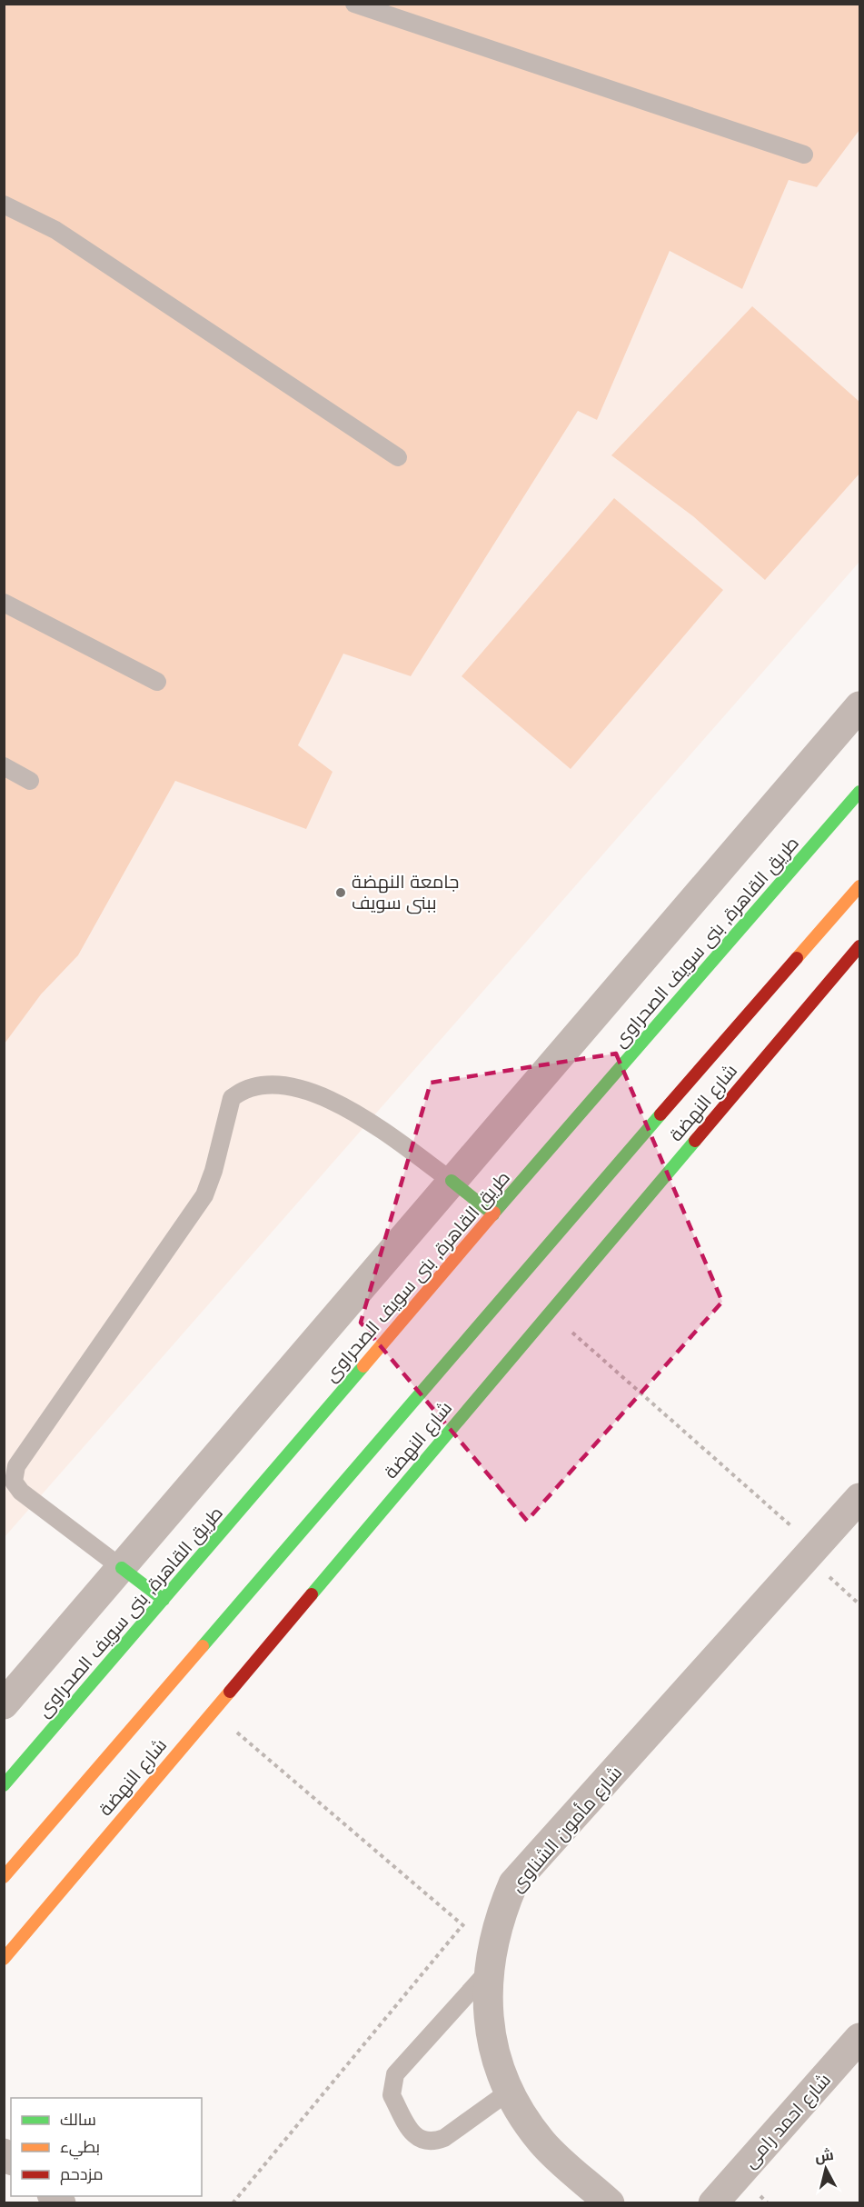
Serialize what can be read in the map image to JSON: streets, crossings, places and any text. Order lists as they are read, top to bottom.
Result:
{
  "streets": {
    "main road": ["طريق القاهرة, بنى سويف الصحراوى", "شارع النهضة"],
    "street": ["شارع مأمون الشناوى", "شارع احمد رامى"]
  },
  "places": ["جامعة النهضة ببنى سويف"],
  "legend": ["سالك", "بطيء", "مزدحم"],
  "north": "top"
}
